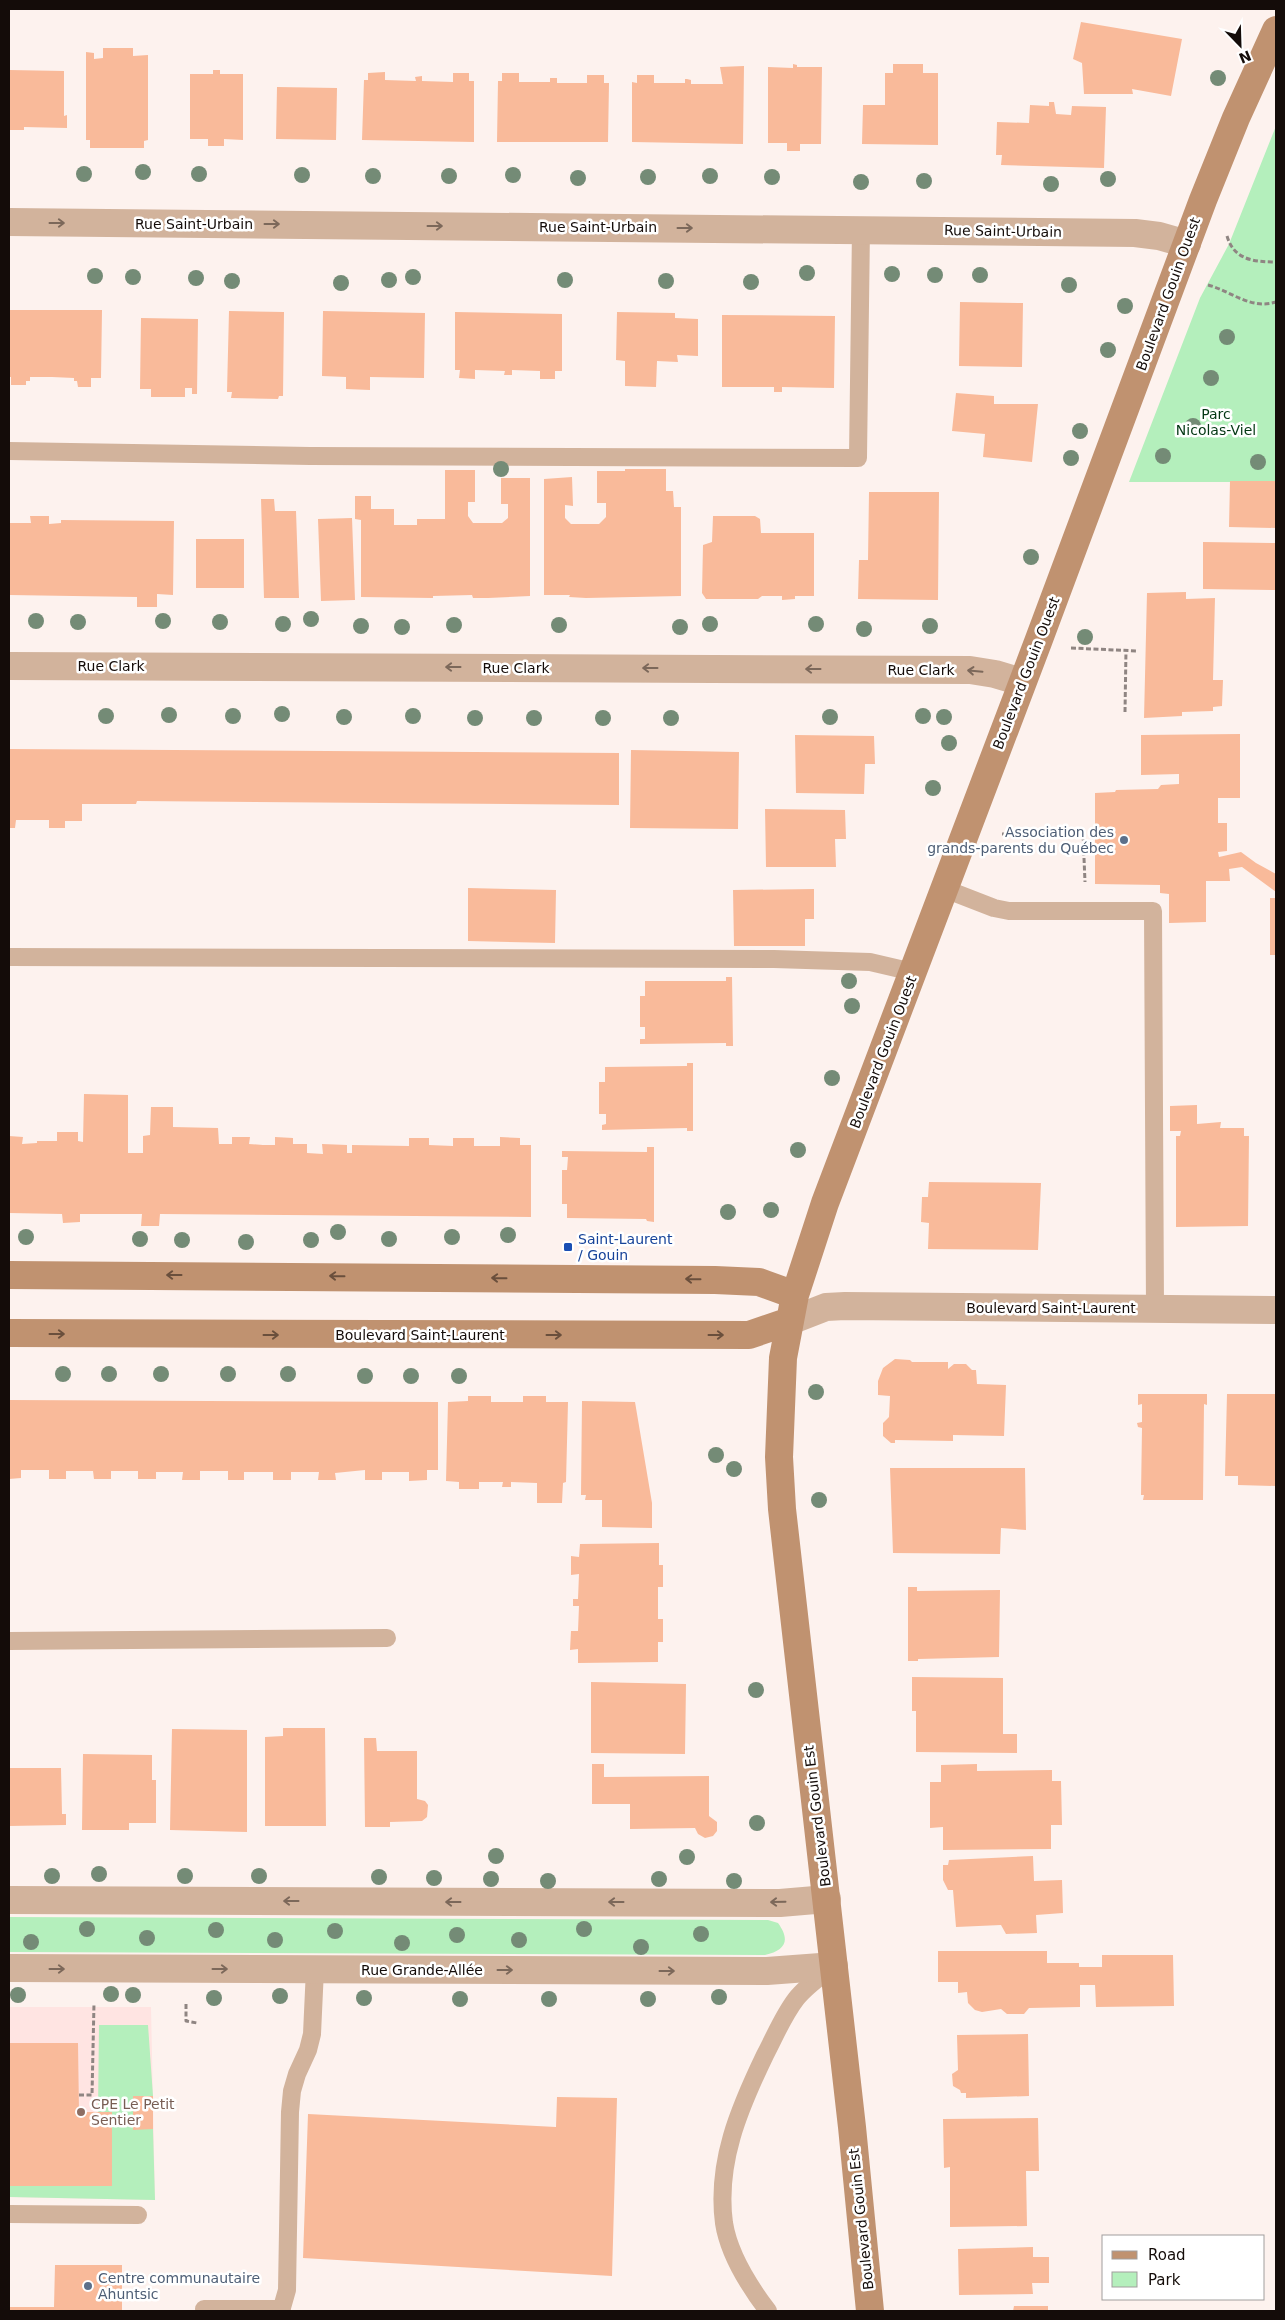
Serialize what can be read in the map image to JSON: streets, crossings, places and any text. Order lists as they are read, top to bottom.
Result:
{
  "streets": {
    "street": [
      "Rue Saint-Urbain",
      "Boulevard Gouin Ouest",
      "Rue Clark",
      "Boulevard Saint-Laurent",
      "Boulevard Gouin Est",
      "Rue Grande-Allée"
    ]
  },
  "crossings": [
    ["Rue Saint-Urbain", "Boulevard Gouin Ouest"],
    ["Boulevard Gouin Ouest", "Rue Clark"],
    ["Boulevard Gouin Ouest", "Boulevard Saint-Laurent"],
    ["Boulevard Gouin Ouest", "Boulevard Gouin Est"],
    ["Boulevard Saint-Laurent", "Boulevard Gouin Est"],
    ["Boulevard Gouin Est", "Rue Grande-Allée"]
  ],
  "one_way": ["Rue Saint-Urbain", "Rue Clark"],
  "parks": ["Parc Nicolas-Viel"],
  "places": {
    "other": ["Association des grands-parents du Québec", "CPE Le Petit Sentier", "Centre communautaire Ahuntsic"],
    "transit": ["Saint-Laurent / Gouin"]
  },
  "legend": ["Road", "Park"],
  "north": "bottom right"
}
